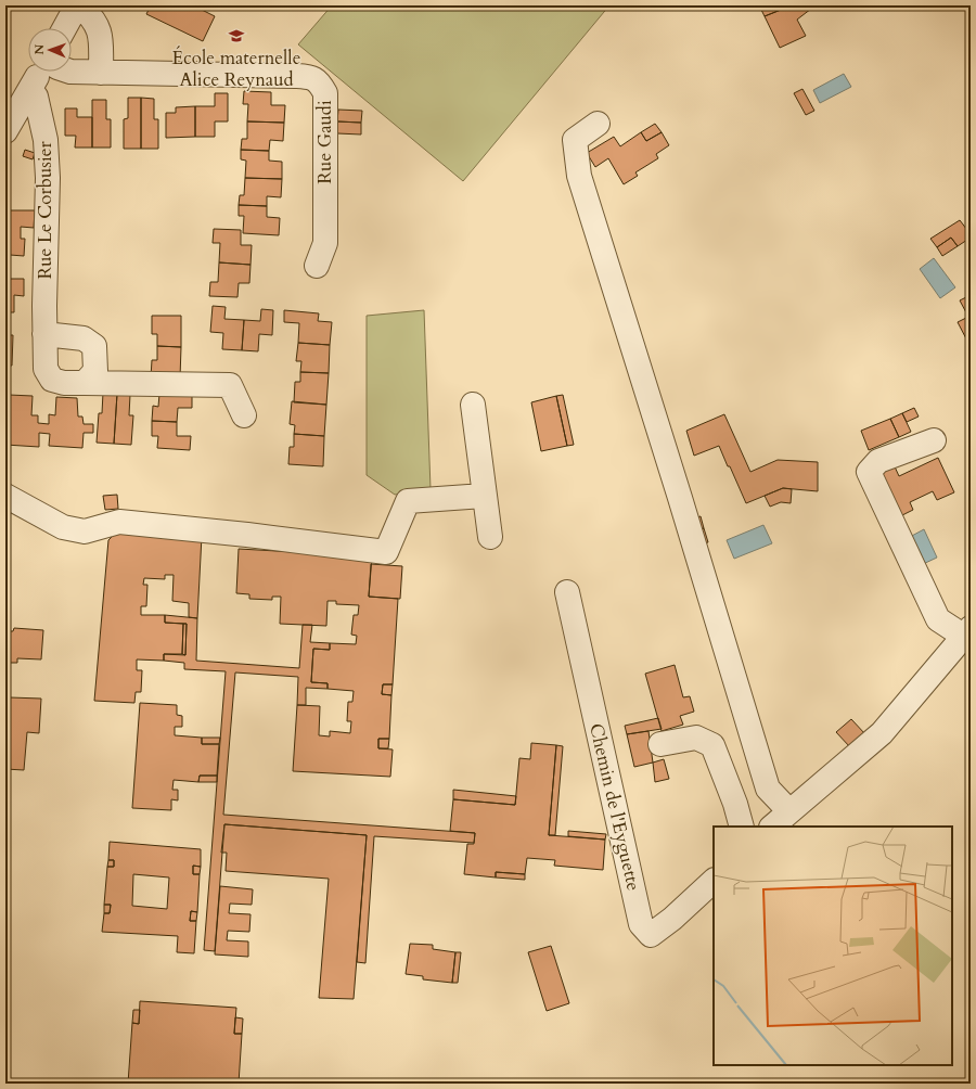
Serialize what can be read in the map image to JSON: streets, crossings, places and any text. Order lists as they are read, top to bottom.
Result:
{
  "streets": {
    "street": ["Rue Gaudi", "Rue Le Corbusier", "Chemin de l'Eyguette"]
  },
  "places": {
    "school or university": ["École maternelle Alice Reynaud"]
  },
  "north": "left"
}
